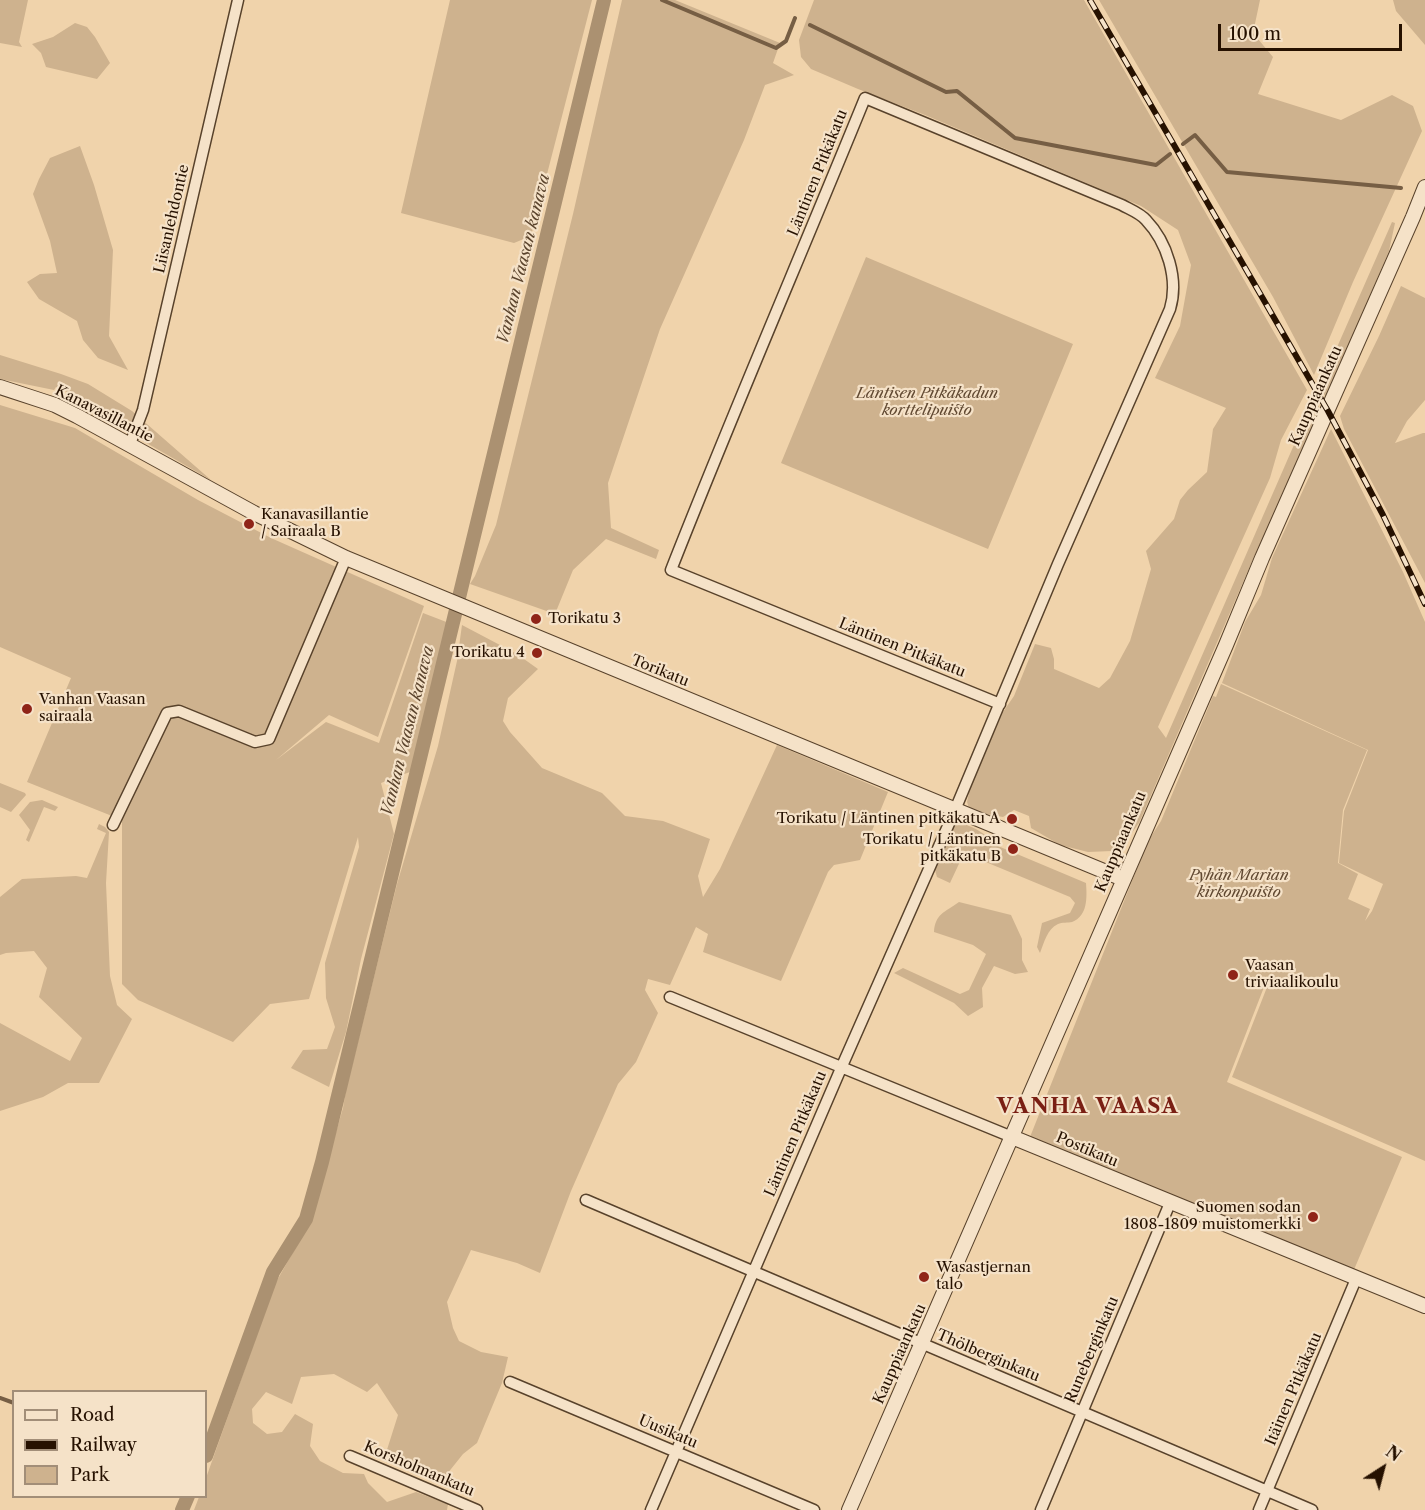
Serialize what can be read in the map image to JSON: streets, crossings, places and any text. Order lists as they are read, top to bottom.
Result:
{
  "streets": {
    "street": [
      "Läntinen Pitkäkatu",
      "Liisanlehdontie",
      "Kauppiaankatu",
      "Kanavasillantie",
      "Torikatu",
      "Postikatu",
      "Runeberginkatu",
      "Thölberginkatu",
      "Itäinen Pitkäkatu",
      "Uusikatu",
      "Korsholmankatu"
    ]
  },
  "crossings": [
    ["Läntinen Pitkäkatu", "Torikatu"],
    ["Läntinen Pitkäkatu", "Postikatu"],
    ["Läntinen Pitkäkatu", "Thölberginkatu"],
    ["Läntinen Pitkäkatu", "Uusikatu"],
    ["Liisanlehdontie", "Kanavasillantie"],
    ["Kauppiaankatu", "Torikatu"],
    ["Kauppiaankatu", "Postikatu"],
    ["Kauppiaankatu", "Thölberginkatu"],
    ["Kanavasillantie", "Torikatu"],
    ["Postikatu", "Runeberginkatu"],
    ["Postikatu", "Itäinen Pitkäkatu"],
    ["Runeberginkatu", "Thölberginkatu"],
    ["Thölberginkatu", "Itäinen Pitkäkatu"]
  ],
  "districts": ["VANHA VAASA"],
  "water": ["Vanhan Vaasan kanava"],
  "parks": ["Läntisen Pitkäkadun korttelipuisto", "Pyhän Marian kirkonpuisto"],
  "places": [
    "Kanavasillantie / Sairaala B",
    "Torikatu 3",
    "Torikatu 4",
    "Vanhan Vaasan sairaala",
    "Torikatu / Läntinen pitkäkatu A",
    "Torikatu / Läntinen pitkäkatu B",
    "Vaasan triviaalikoulu",
    "Suomen sodan 1808-1809 muistomerkki",
    "Wasastjernan talo"
  ],
  "legend": ["Road", "Railway", "Park"],
  "scale_bar": "100 m",
  "north": "top right"
}
